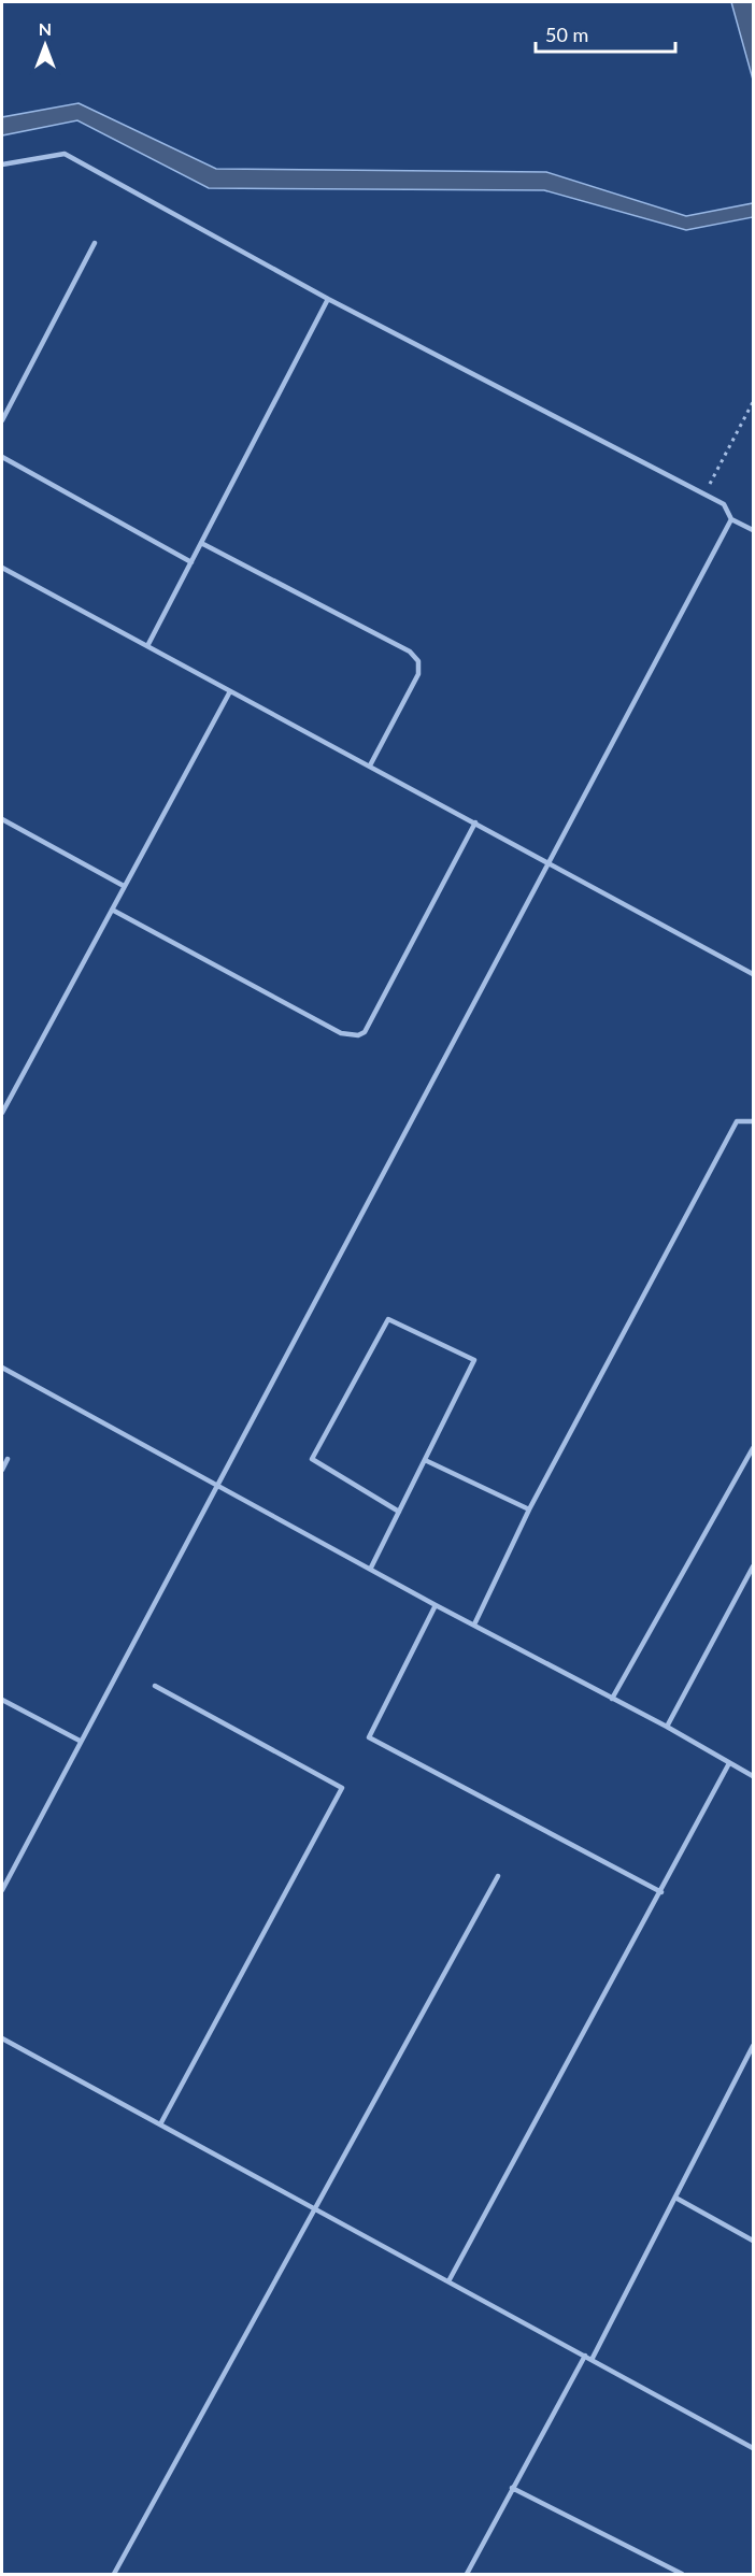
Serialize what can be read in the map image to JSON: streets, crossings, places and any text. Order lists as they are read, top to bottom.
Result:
{
  "scale_bar": "50 m",
  "north": "top"
}
